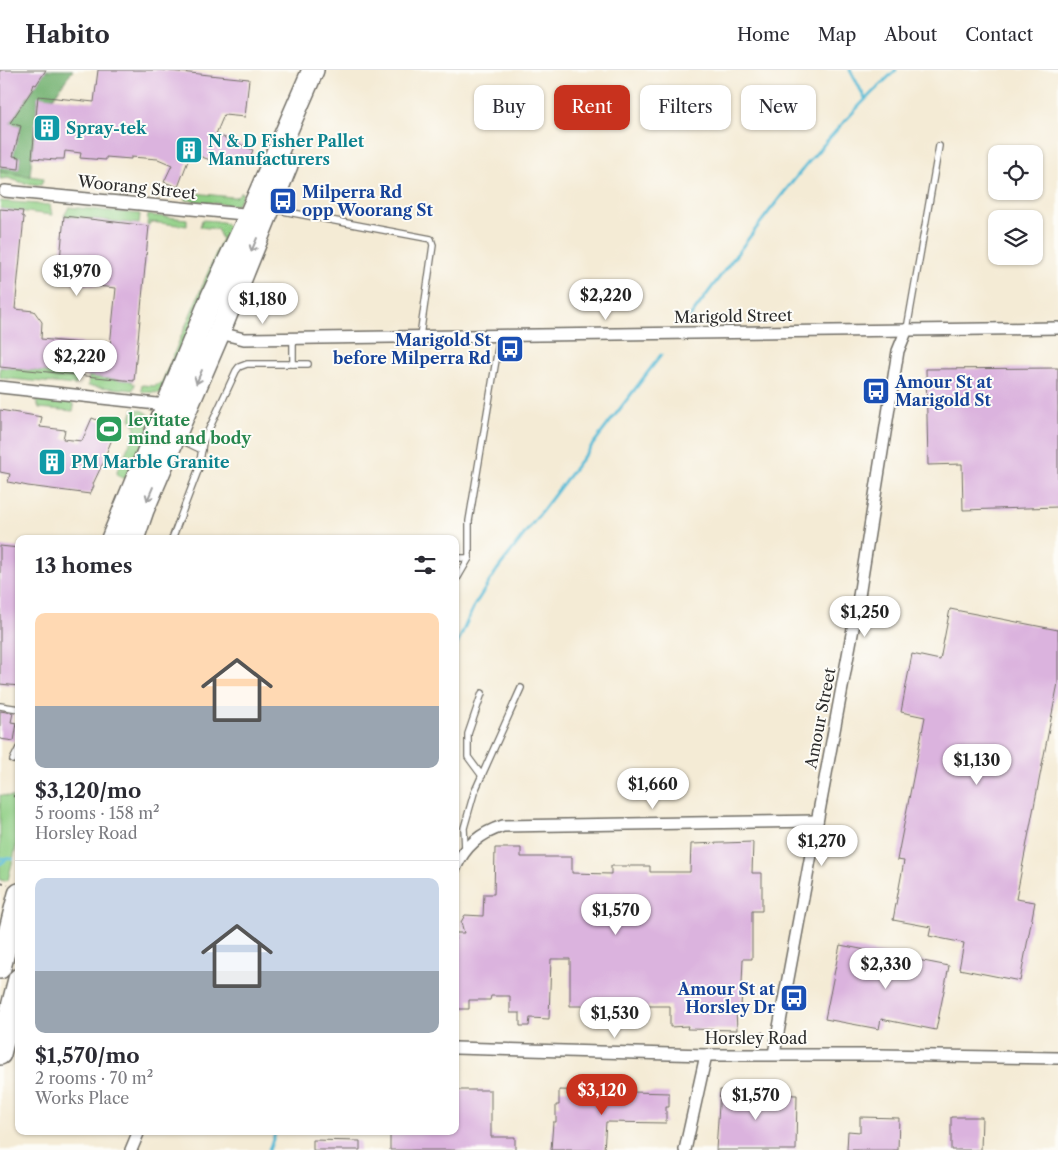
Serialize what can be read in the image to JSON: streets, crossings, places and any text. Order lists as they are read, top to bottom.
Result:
{
  "streets": {
    "street": [
      "Woorang Street",
      "Marigold Street",
      "Amour Street",
      "Horsley Road"
    ]
  },
  "crossings": [
    ["Marigold Street", "Amour Street"],
    ["Amour Street", "Horsley Road"]
  ],
  "places": {
    "building": ["Spray-tek", "N & D Fisher Pallet Manufacturers", "PM Marble Granite"],
    "bus stop": [
      "Milperra Rd opp Woorang St",
      "Marigold St before Milperra Rd",
      "Amour St at Marigold St",
      "Amour St at Horsley Dr"
    ],
    "sports": ["levitate mind and body"]
  },
  "page": {
    "header": "Habito",
    "nav": [
      "Home",
      "Map",
      "About",
      "Contact"
    ],
    "chip": [
      "Buy",
      "Rent",
      "Filters",
      "New"
    ],
    "price": [
      "$1,970",
      "$2,220",
      "$1,180",
      "$2,220",
      "$1,250",
      "$1,130",
      "$1,660",
      "$1,270",
      "$1,570",
      "$2,330",
      "$1,530",
      "$3,120",
      "$1,570"
    ],
    "heading": "13 homes",
    "list": [
      {
        "name": "$3,120/mo",
        "note": "5 rooms · 158 m² · Horsley Road"
      },
      {
        "name": "$1,570/mo",
        "note": "2 rooms · 70 m² · Works Place"
      }
    ]
  }
}
